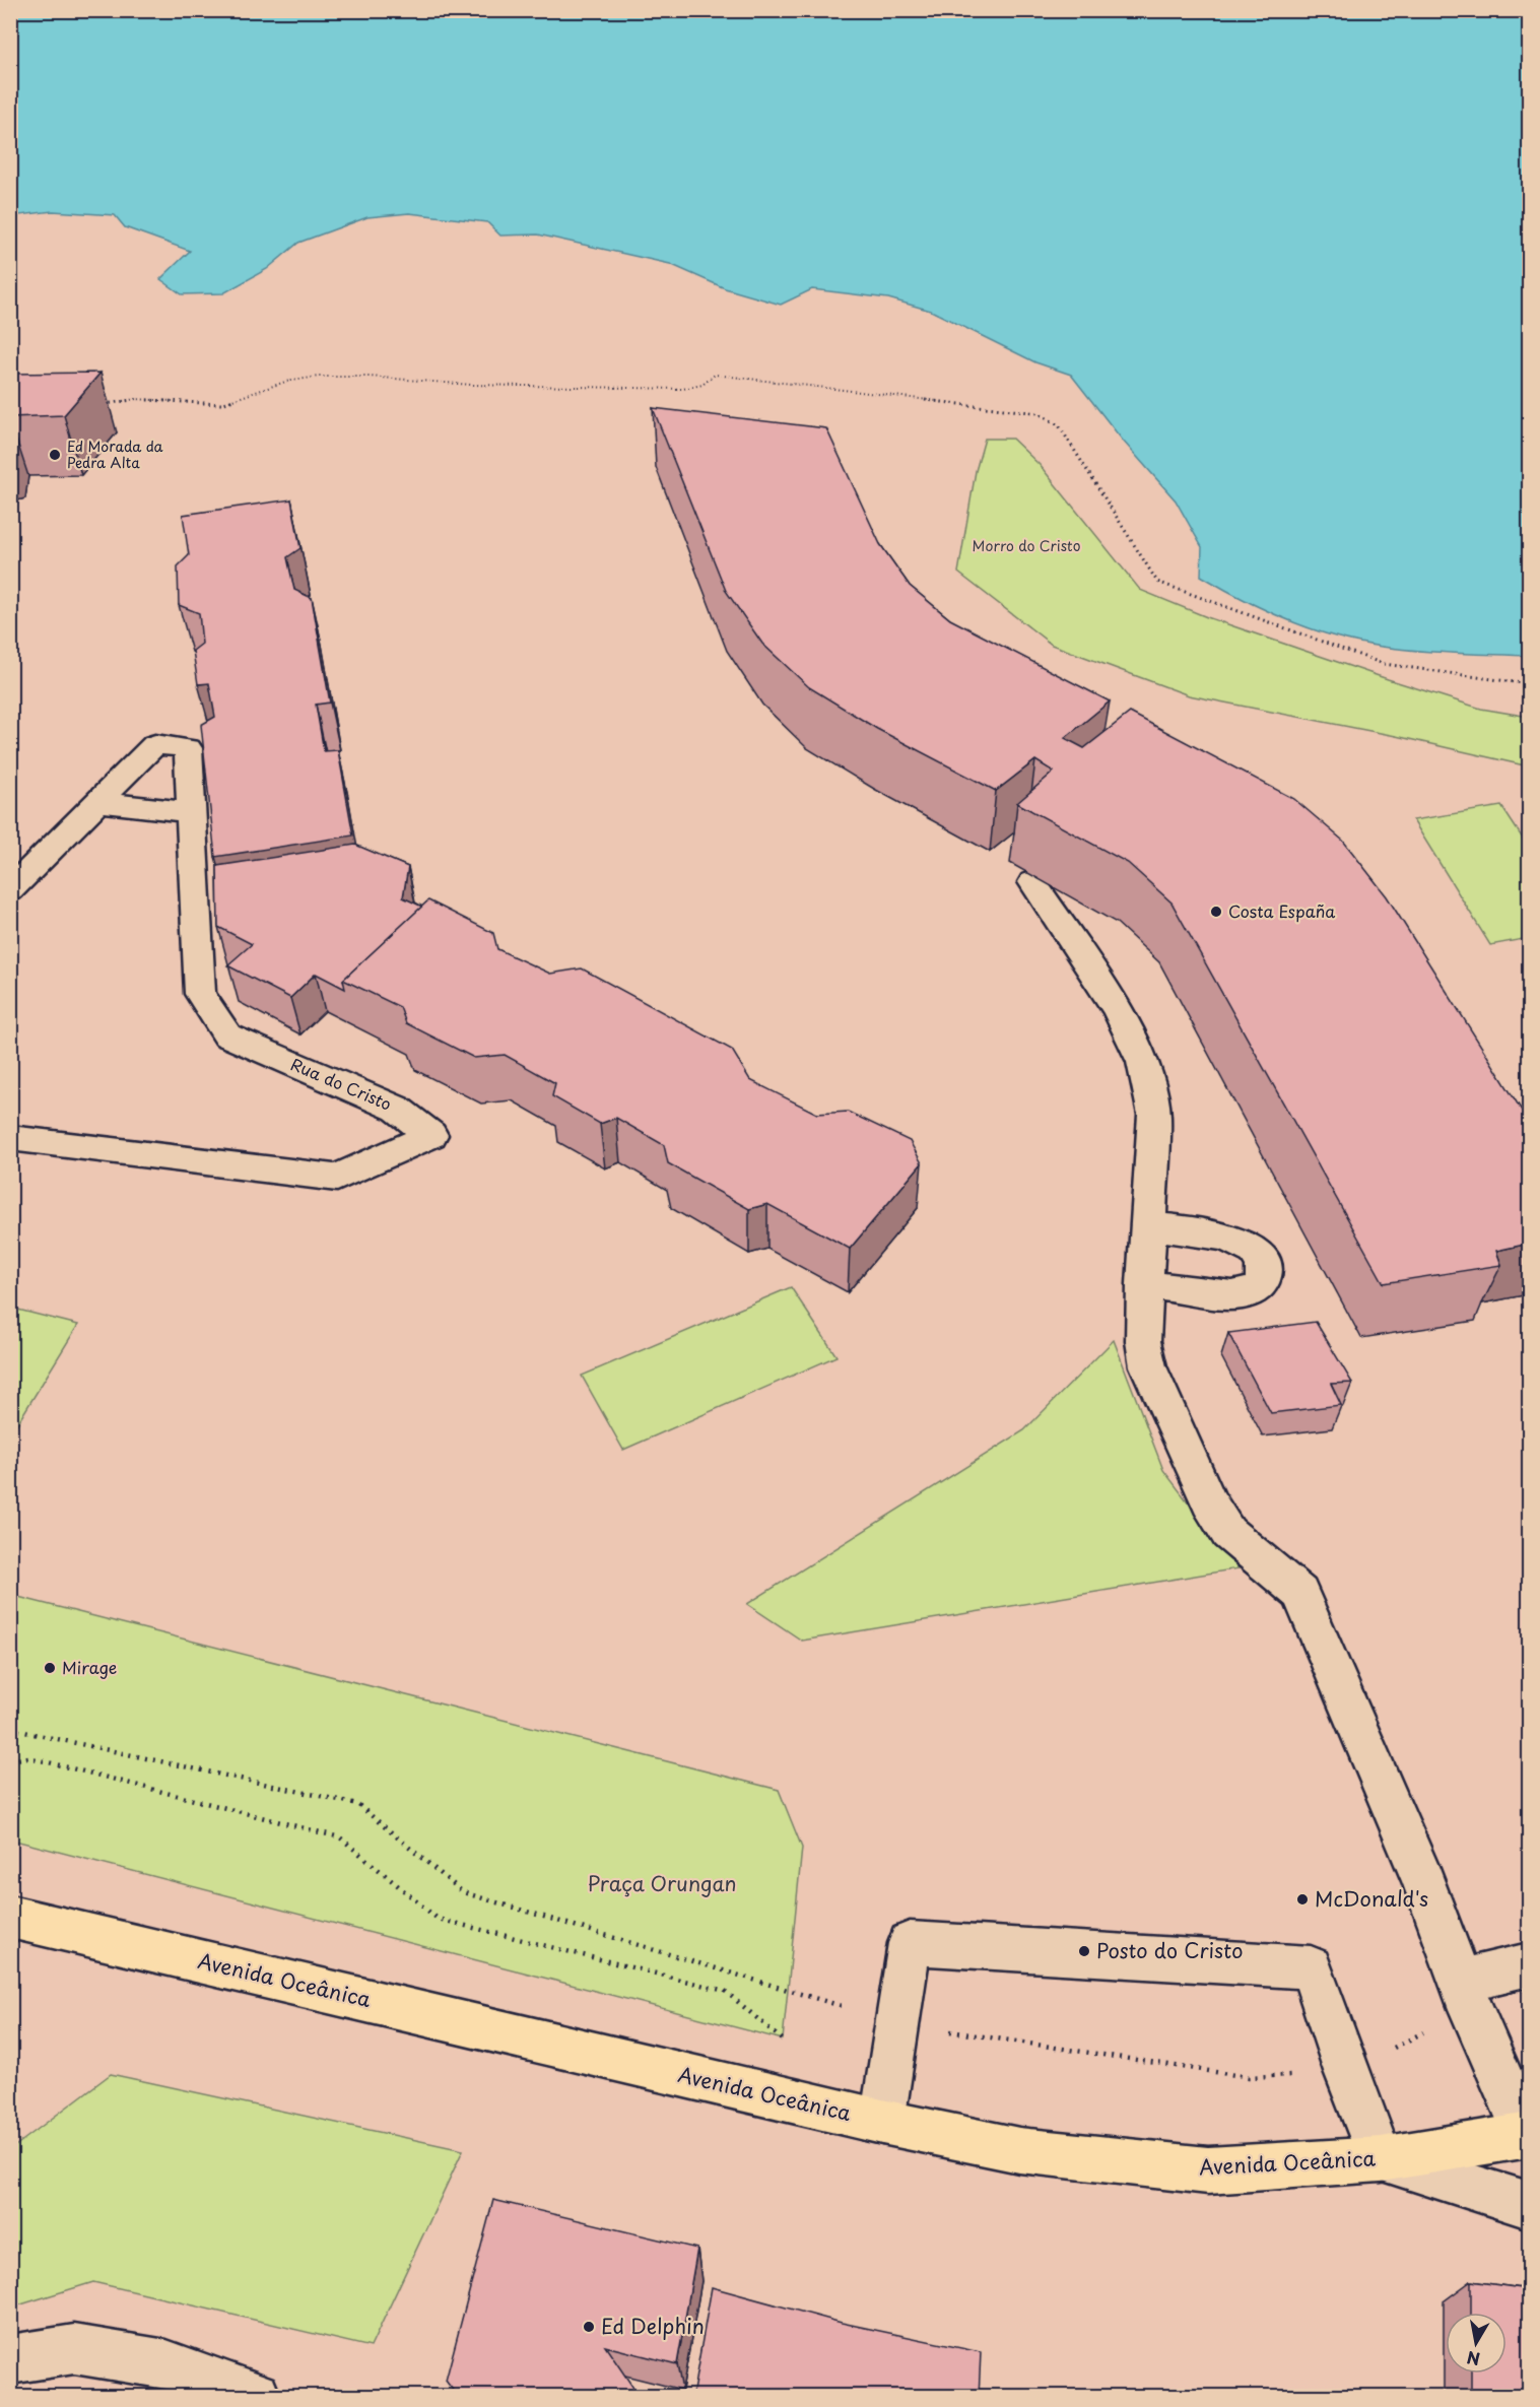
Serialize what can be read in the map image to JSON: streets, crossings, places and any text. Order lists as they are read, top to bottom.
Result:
{
  "streets": {
    "main road": ["Avenida Oceânica"],
    "street": ["Rua do Cristo"]
  },
  "parks": ["Morro do Cristo", "Praça Orungan"],
  "places": [
    "Ed Morada da Pedra Alta",
    "Costa España",
    "Mirage",
    "McDonald's",
    "Posto do Cristo",
    "Ed Delphin"
  ],
  "north": "bottom"
}
